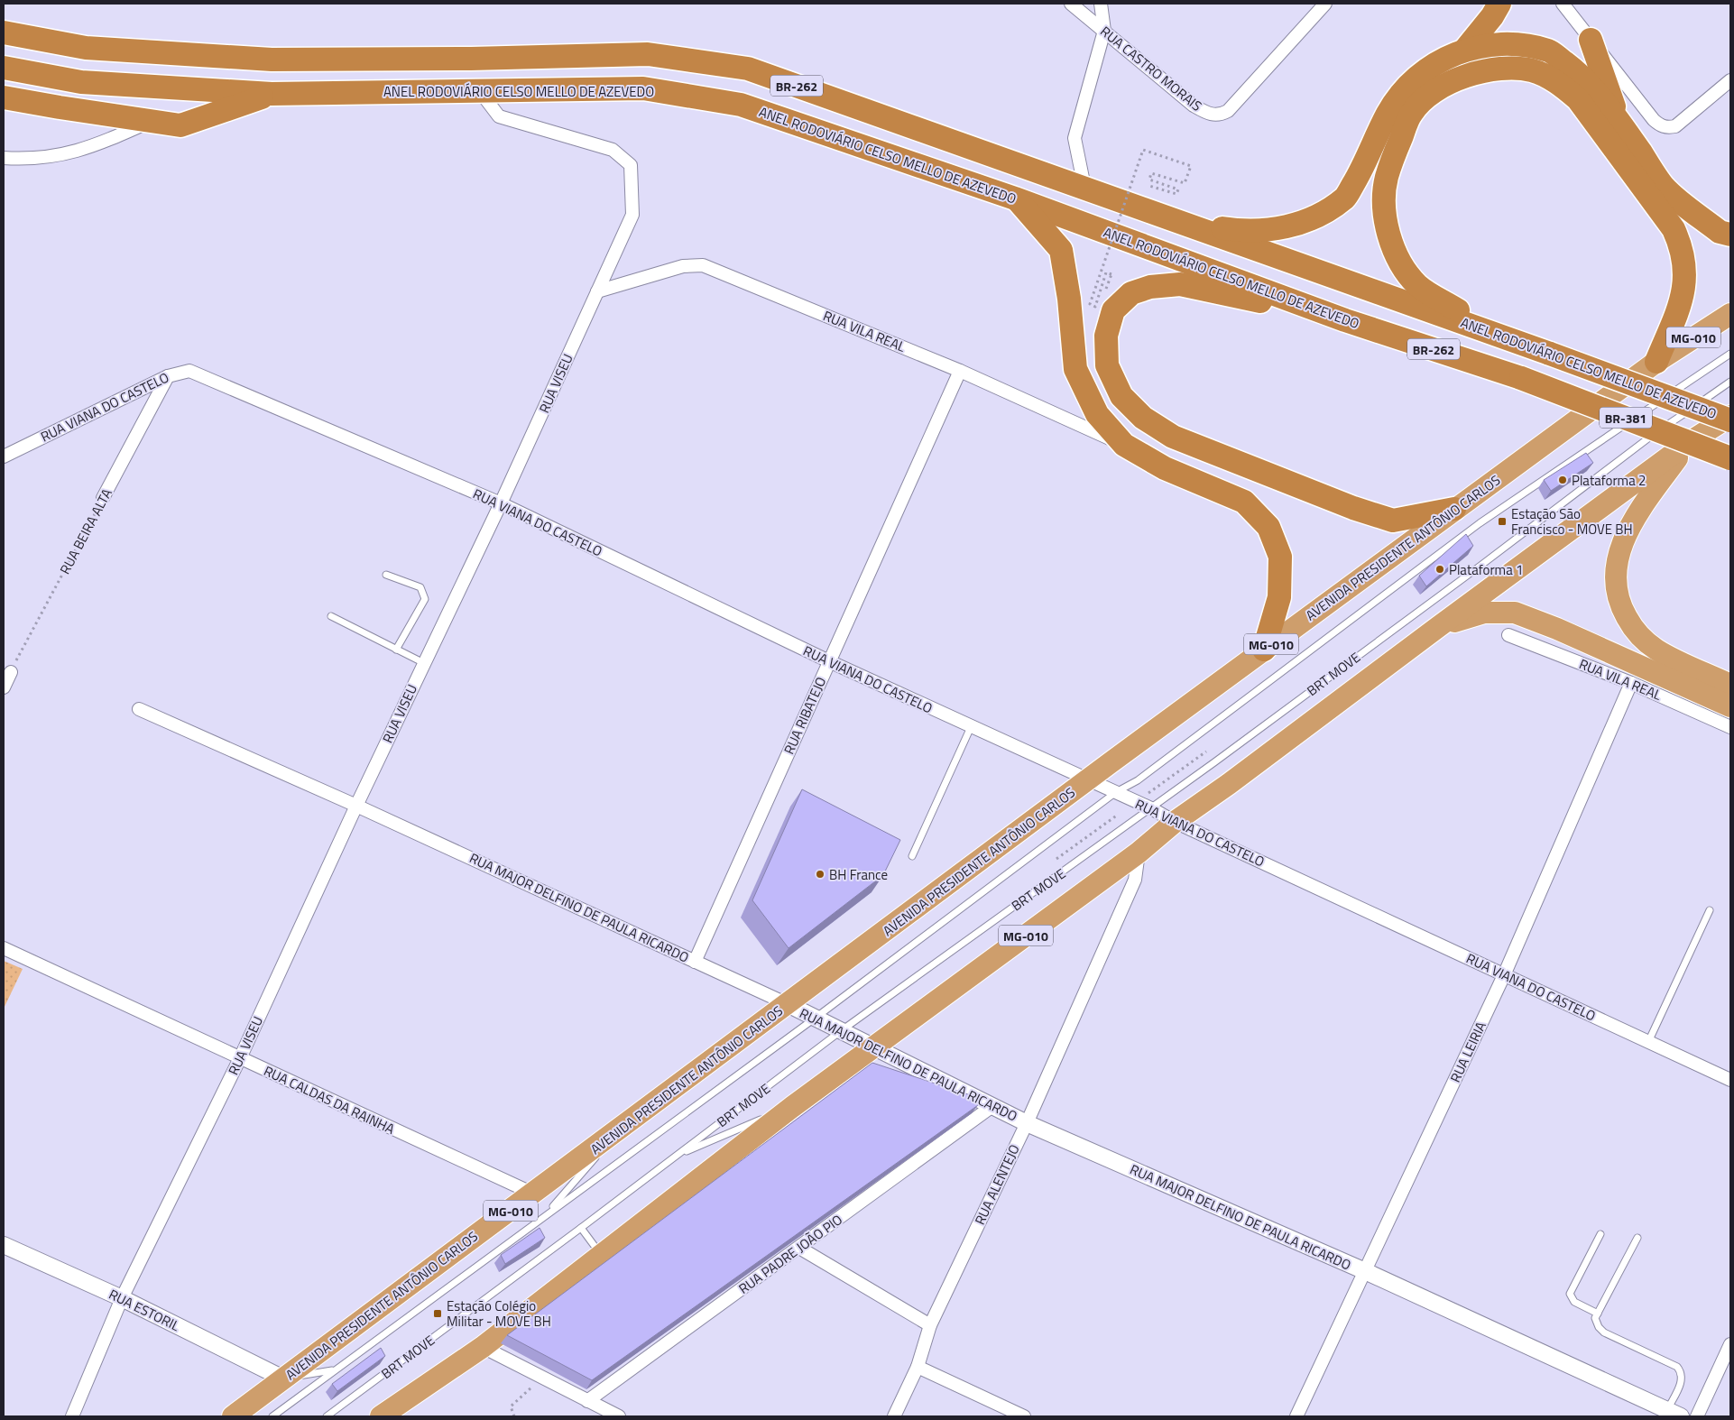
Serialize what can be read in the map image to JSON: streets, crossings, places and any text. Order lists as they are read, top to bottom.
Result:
{
  "streets": {
    "highway": [
      "BR-262",
      "ANEL RODOVIÁRIO CELSO MELLO DE AZEVEDO",
      "MG-010",
      "BR-381",
      "AVENIDA PRESIDENTE ANTÔNIO CARLOS"
    ],
    "street": [
      "RUA CASTRO MORAIS",
      "RUA VILA REAL",
      "RUA VISEU",
      "RUA VIANA DO CASTELO",
      "RUA BEIRA ALTA",
      "RUA RIBATEJO",
      "RUA MAJOR DELFINO DE PAULA RICARDO",
      "RUA LEIRIA",
      "RUA CALDAS DA RAINHA",
      "RUA ALENTEJO",
      "RUA PADRE JOÃO PIO",
      "RUA ESTORIL"
    ],
    "lane": ["BRT MOVE"]
  },
  "crossings": [
    ["ANEL RODOVIÁRIO CELSO MELLO DE AZEVEDO", "RUA VISEU"],
    ["RUA VILA REAL", "RUA VISEU"],
    ["RUA VILA REAL", "RUA RIBATEJO"],
    ["RUA VILA REAL", "RUA LEIRIA"],
    ["MG-010", "RUA VIANA DO CASTELO"],
    ["MG-010", "RUA MAJOR DELFINO DE PAULA RICARDO"],
    ["MG-010", "RUA ALENTEJO"],
    ["RUA VISEU", "RUA VIANA DO CASTELO"],
    ["RUA VISEU", "RUA MAJOR DELFINO DE PAULA RICARDO"],
    ["RUA VISEU", "RUA CALDAS DA RAINHA"],
    ["RUA VISEU", "RUA ESTORIL"],
    ["RUA VIANA DO CASTELO", "RUA BEIRA ALTA"],
    ["RUA VIANA DO CASTELO", "AVENIDA PRESIDENTE ANTÔNIO CARLOS"],
    ["RUA VIANA DO CASTELO", "BRT MOVE"],
    ["RUA VIANA DO CASTELO", "RUA RIBATEJO"],
    ["RUA VIANA DO CASTELO", "RUA LEIRIA"],
    ["AVENIDA PRESIDENTE ANTÔNIO CARLOS", "BRT MOVE"],
    ["AVENIDA PRESIDENTE ANTÔNIO CARLOS", "RUA MAJOR DELFINO DE PAULA RICARDO"],
    ["AVENIDA PRESIDENTE ANTÔNIO CARLOS", "RUA CALDAS DA RAINHA"],
    ["AVENIDA PRESIDENTE ANTÔNIO CARLOS", "RUA ESTORIL"],
    ["BRT MOVE", "RUA MAJOR DELFINO DE PAULA RICARDO"],
    ["BRT MOVE", "RUA ESTORIL"],
    ["RUA RIBATEJO", "RUA MAJOR DELFINO DE PAULA RICARDO"],
    ["RUA MAJOR DELFINO DE PAULA RICARDO", "RUA LEIRIA"],
    ["RUA MAJOR DELFINO DE PAULA RICARDO", "RUA ALENTEJO"],
    ["RUA MAJOR DELFINO DE PAULA RICARDO", "RUA PADRE JOÃO PIO"]
  ],
  "places": {
    "other": ["Plataforma 2", "Plataforma 1", "BH France"],
    "transit": ["Estação São Francisco - MOVE BH", "Estação Colégio Militar - MOVE BH"]
  }
}
